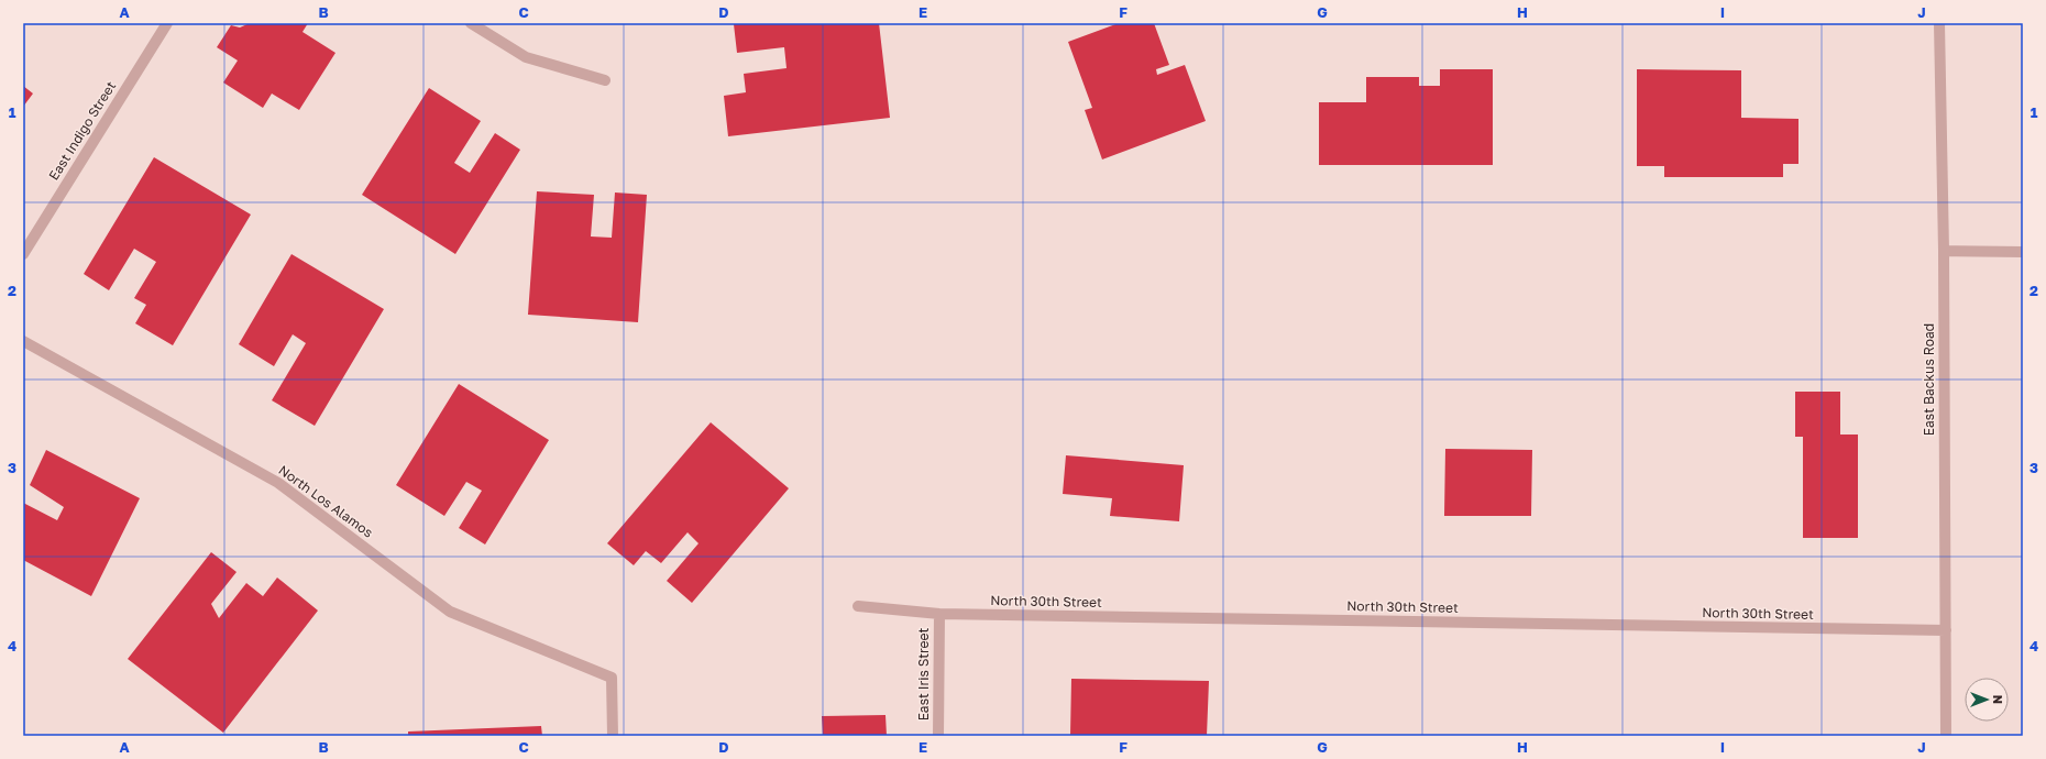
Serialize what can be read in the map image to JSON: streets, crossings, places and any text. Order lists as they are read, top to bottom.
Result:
{
  "streets": {
    "street": [
      "East Indigo Street",
      "East Backus Road",
      "North Los Alamos",
      "North 30th Street",
      "East Iris Street"
    ]
  },
  "crossings": [
    ["East Backus Road", "North 30th Street"],
    ["North 30th Street", "East Iris Street"]
  ],
  "north": "right",
  "grid": {
    "columns": [
      "A",
      "B",
      "C",
      "D",
      "E",
      "F",
      "G",
      "H",
      "I",
      "J"
    ],
    "rows": [
      "1",
      "2",
      "3",
      "4"
    ]
  }
}
